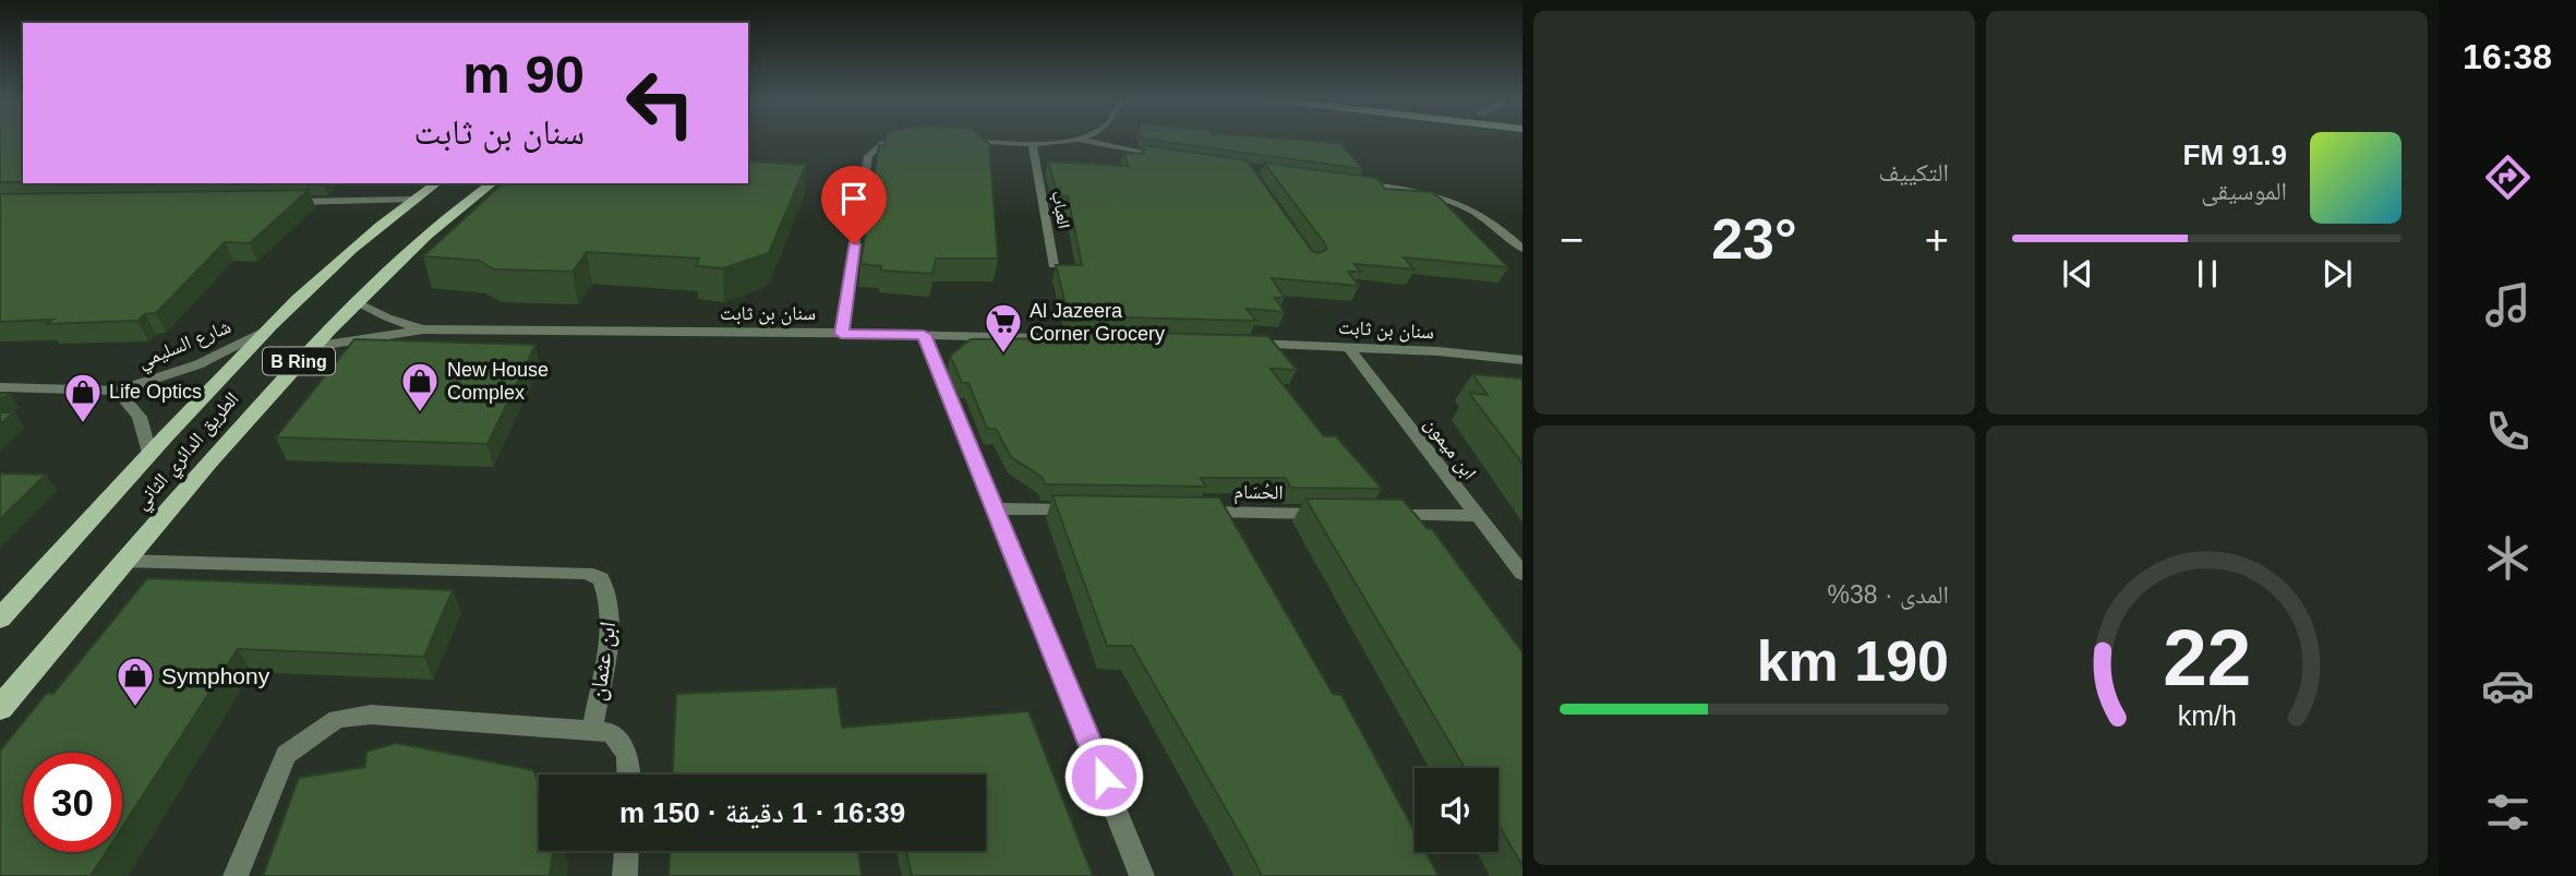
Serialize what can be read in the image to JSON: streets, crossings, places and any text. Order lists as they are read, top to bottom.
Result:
{
  "streets": {
    "main road": ["B Ring", "الطريق الدائري الثاني"],
    "street": [
      "العباب",
      "سنان بن ثابت",
      "شارع السليمي",
      "ابن ميمون",
      "الحُسَام",
      "ابن عثمان"
    ]
  },
  "crossings": [
    ["سنان بن ثابت", "ابن ميمون"],
    ["سنان بن ثابت", "الطريق الدائري الثاني"],
    ["شارع السليمي", "الطريق الدائري الثاني"],
    ["الطريق الدائري الثاني", "ابن عثمان"]
  ],
  "places": {
    "supermarket": ["Al Jazeera Corner Grocery"],
    "shop": ["New House Complex", "Life Optics", "Symphony"]
  },
  "page": {
    "tabs": "16:38",
    "tile": [
      "التكييف",
      ["المدى · 38%", "190 km"]
    ],
    "turn": ["90 m", "سنان بن ثابت"],
    "song": ["91.9 FM", "الموسيقى"],
    "heat": ["−", "23°", "+"],
    "limit": "30",
    "trip": "16:39 · 1 دقيقة · 150 m",
    "gauge": ["22", "km/h"]
  }
}
